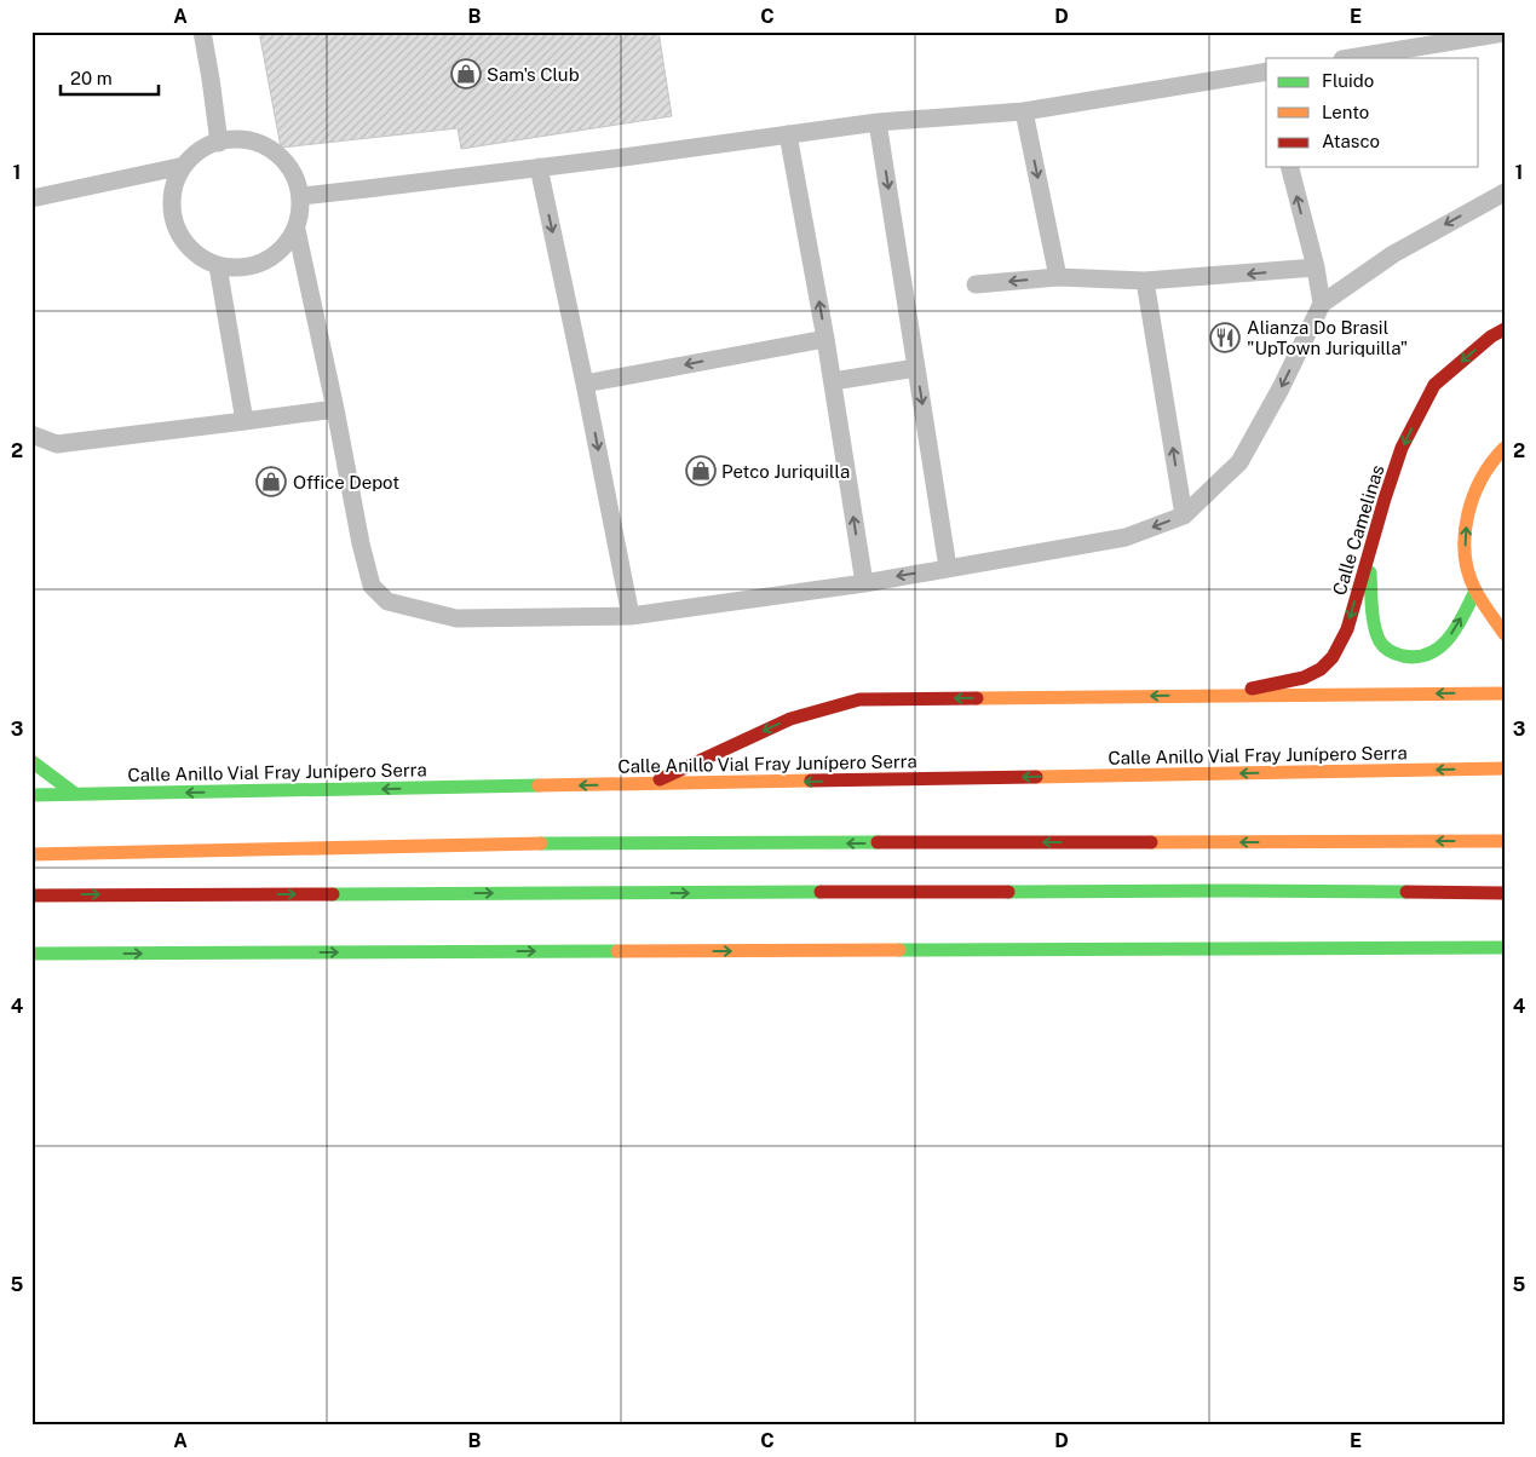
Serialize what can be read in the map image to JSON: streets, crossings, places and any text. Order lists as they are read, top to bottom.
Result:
{
  "streets": {
    "main road": ["Calle Camelinas", "Calle Anillo Vial Fray Junípero Serra"]
  },
  "one_way": ["Calle Camelinas"],
  "places": {
    "shop": ["Sam's Club", "Petco Juriquilla", "Office Depot"],
    "restaurant": ["Alianza Do Brasil \"UpTown Juriquilla\""]
  },
  "legend": ["Fluido", "Lento", "Atasco"],
  "scale_bar": "20 m",
  "grid": {
    "columns": [
      "A",
      "B",
      "C",
      "D",
      "E"
    ],
    "rows": [
      "1",
      "2",
      "3",
      "4",
      "5"
    ]
  }
}
